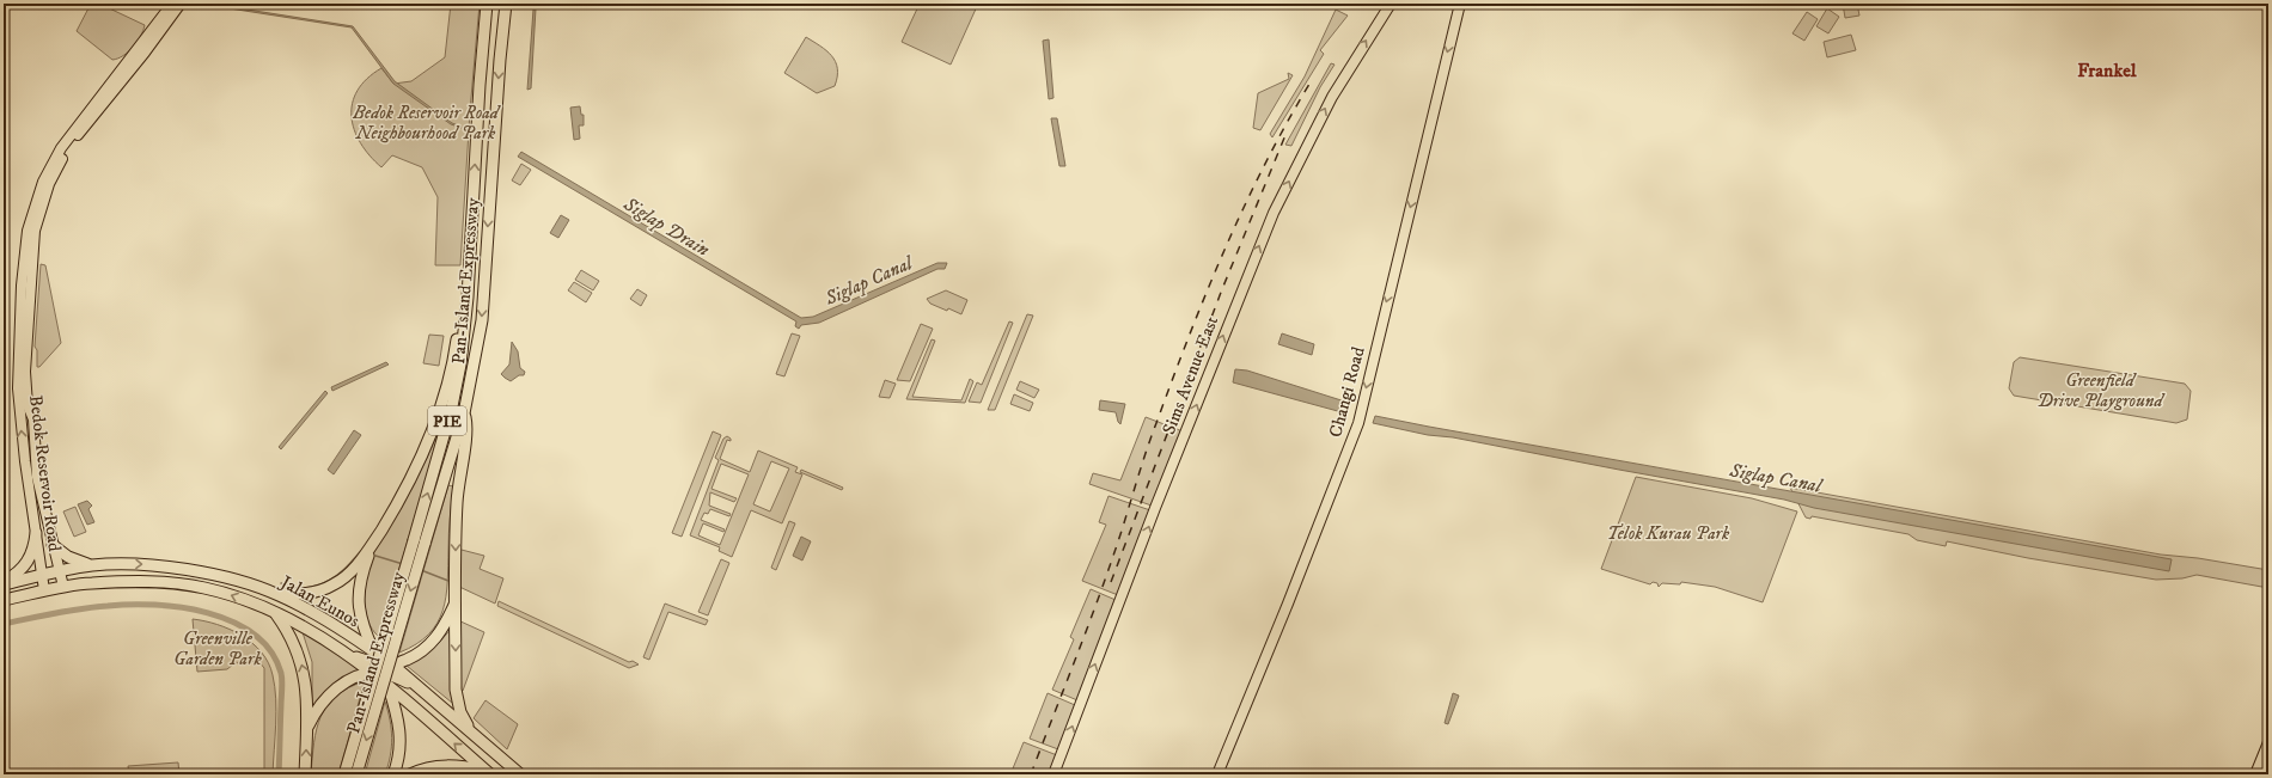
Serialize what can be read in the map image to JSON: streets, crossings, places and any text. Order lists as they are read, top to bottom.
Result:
{
  "streets": {
    "highway": ["Pan-Island Expressway", "PIE", "Jalan Eunos"],
    "main road": ["Sims Avenue East", "Changi Road", "Bedok Reservoir Road"]
  },
  "crossings": [
    ["Bedok Reservoir Road", "Jalan Eunos"]
  ],
  "one_way": ["Sims Avenue East", "Changi Road"],
  "districts": ["Frankel"],
  "water": ["Siglap Drain", "Siglap Canal"],
  "parks": [
    "Bedok Reservoir Road Neighbourhood Park",
    "Greenfield Drive Playground",
    "Telok Kurau Park",
    "Greenville Garden Park"
  ]
}
